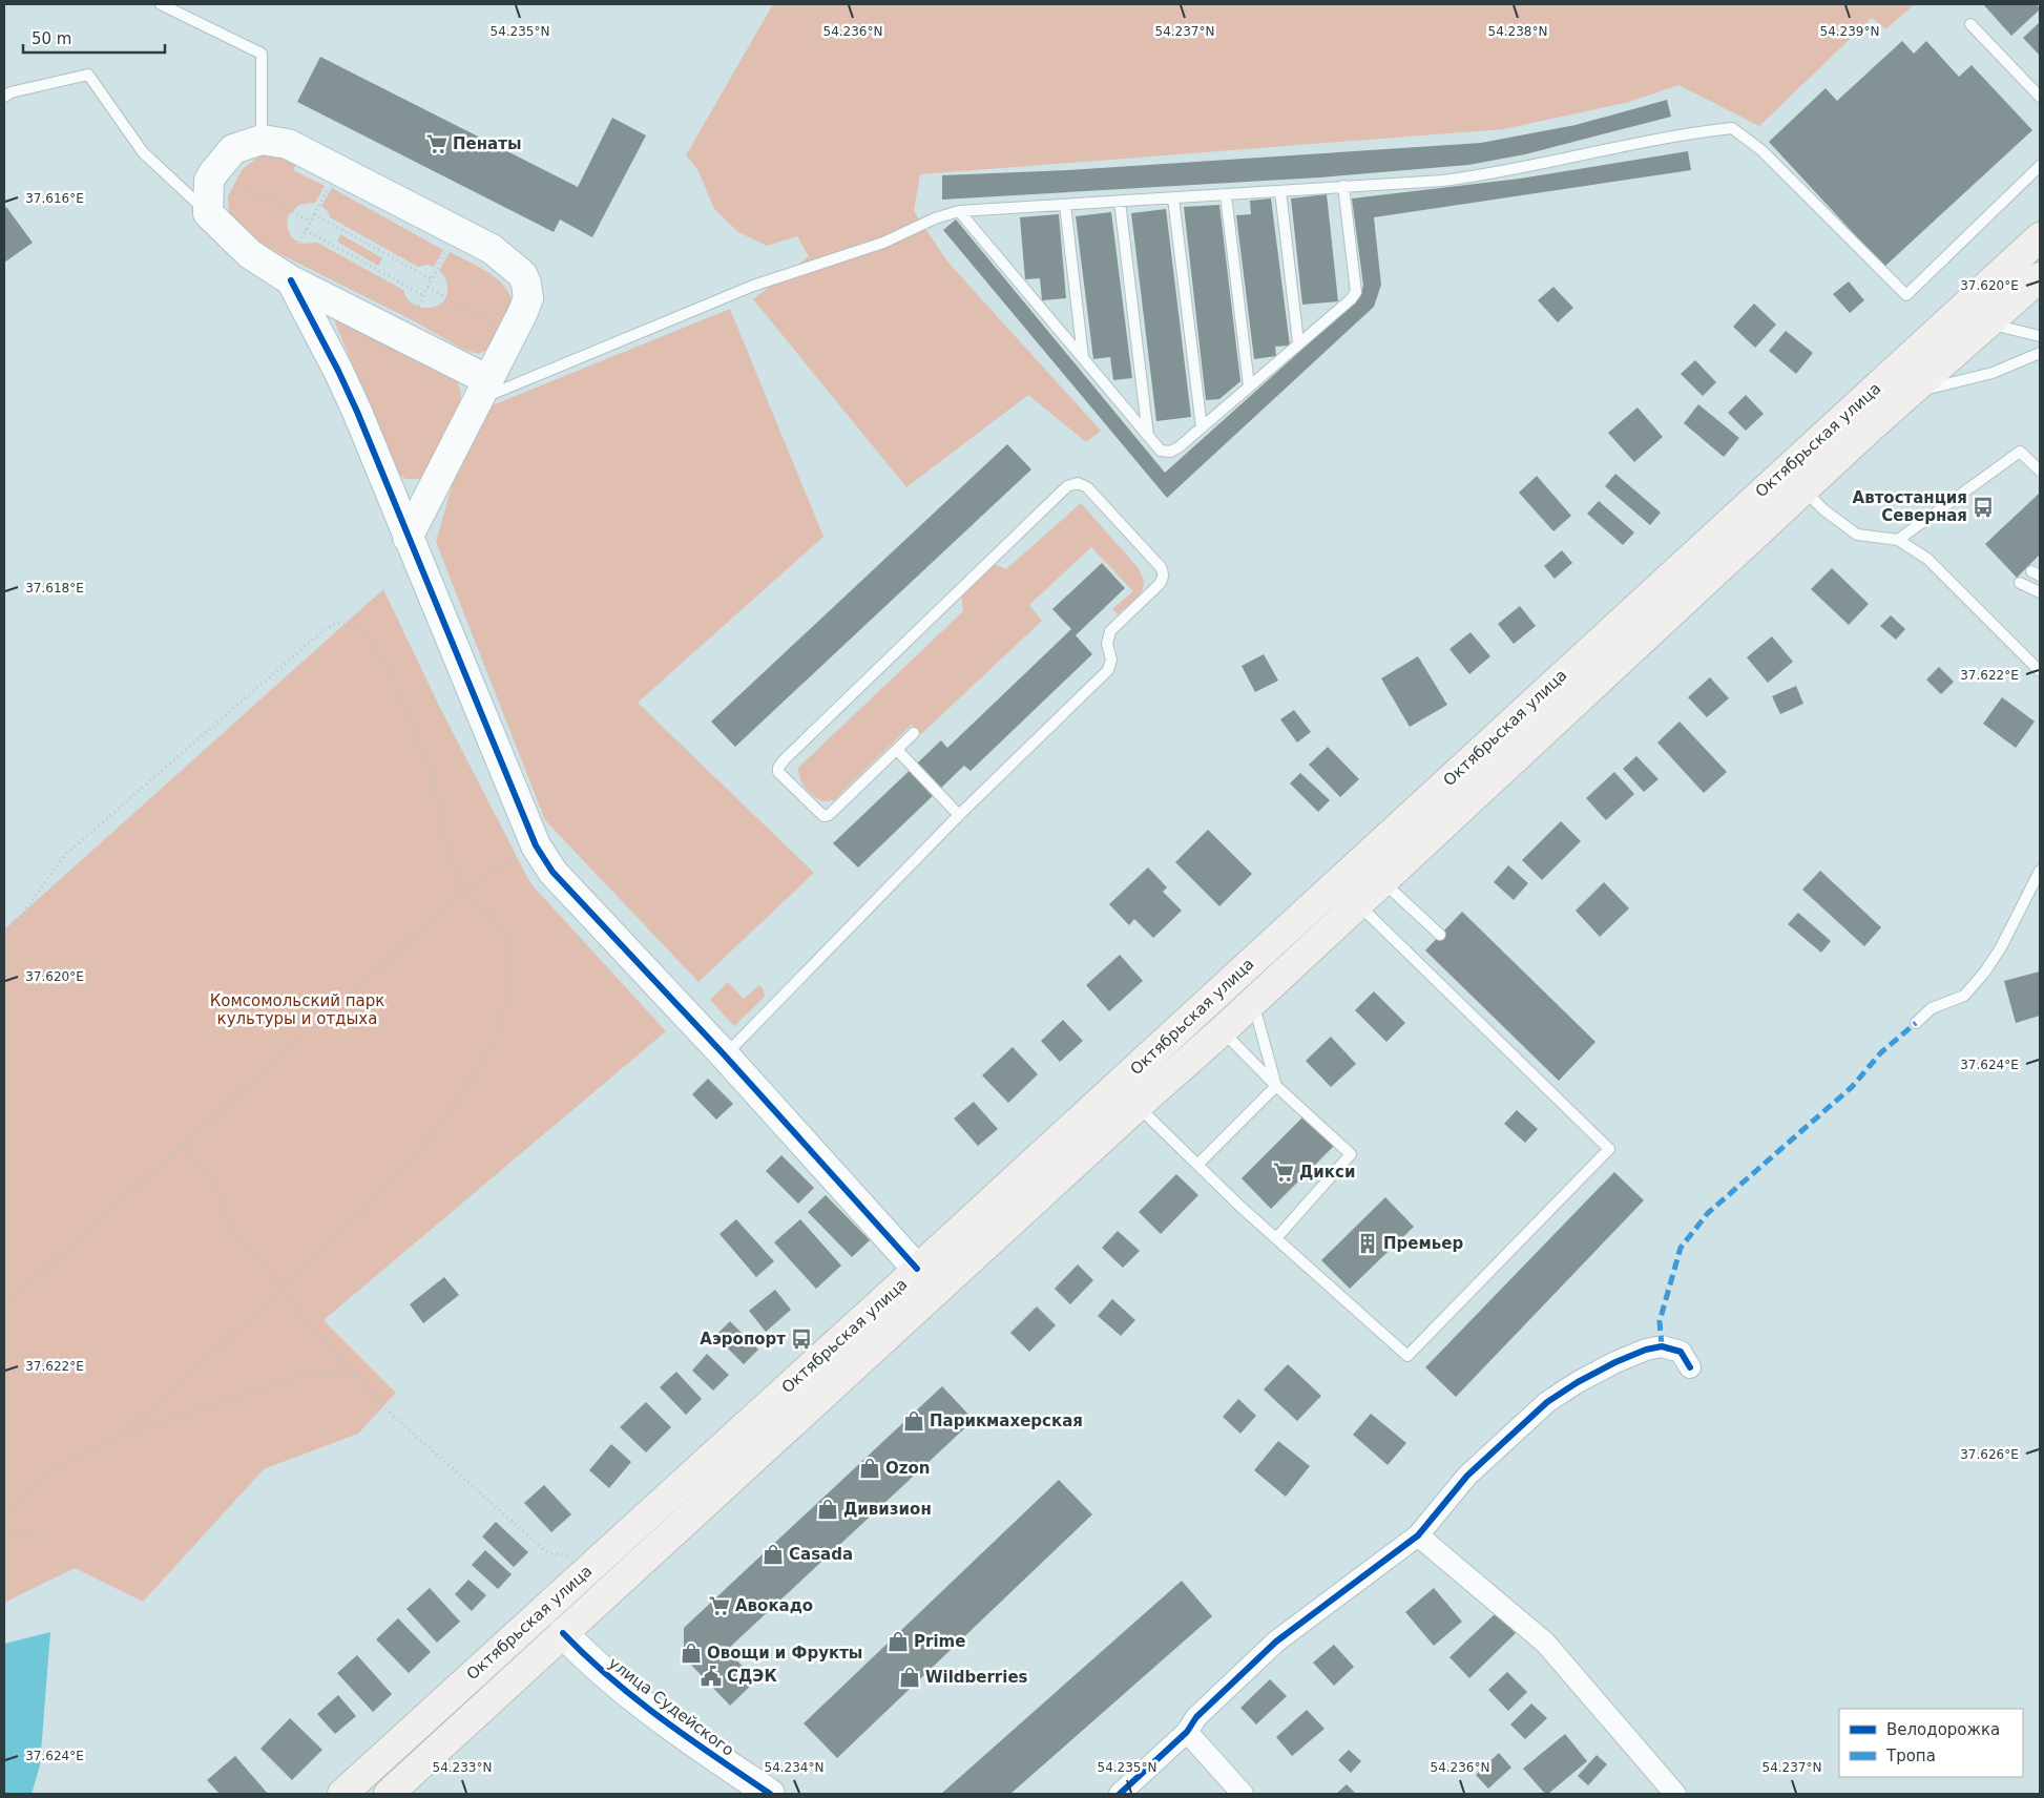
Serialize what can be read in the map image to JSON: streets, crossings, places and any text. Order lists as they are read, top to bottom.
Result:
{
  "streets": {
    "main road": ["Октябрьская улица", "улица Судейского"]
  },
  "crossings": [
    ["Октябрьская улица", "улица Судейского"]
  ],
  "parks": ["Комсомольский парк культуры и отдыха"],
  "places": {
    "supermarket": ["Пенаты", "Дикси", "Авокадо"],
    "bus stop": ["Автостанция Северная", "Аэропорт"],
    "building": ["Премьер"],
    "shop": [
      "Парикмахерская",
      "Ozon",
      "Дивизион",
      "Casada",
      "Prime",
      "Овощи и Фрукты",
      "Wildberries"
    ],
    "public building": ["СДЭК"]
  },
  "legend": ["Велодорожка", "Тропа"],
  "scale_bar": "50 m",
  "coordinates": [
    "54.235°N",
    "54.236°N",
    "54.237°N",
    "54.239°N",
    "54.238°N",
    "37.616°E",
    "37.620°E",
    "37.618°E",
    "37.622°E",
    "37.624°E",
    "37.626°E",
    "54.233°N",
    "54.234°N"
  ]
}
